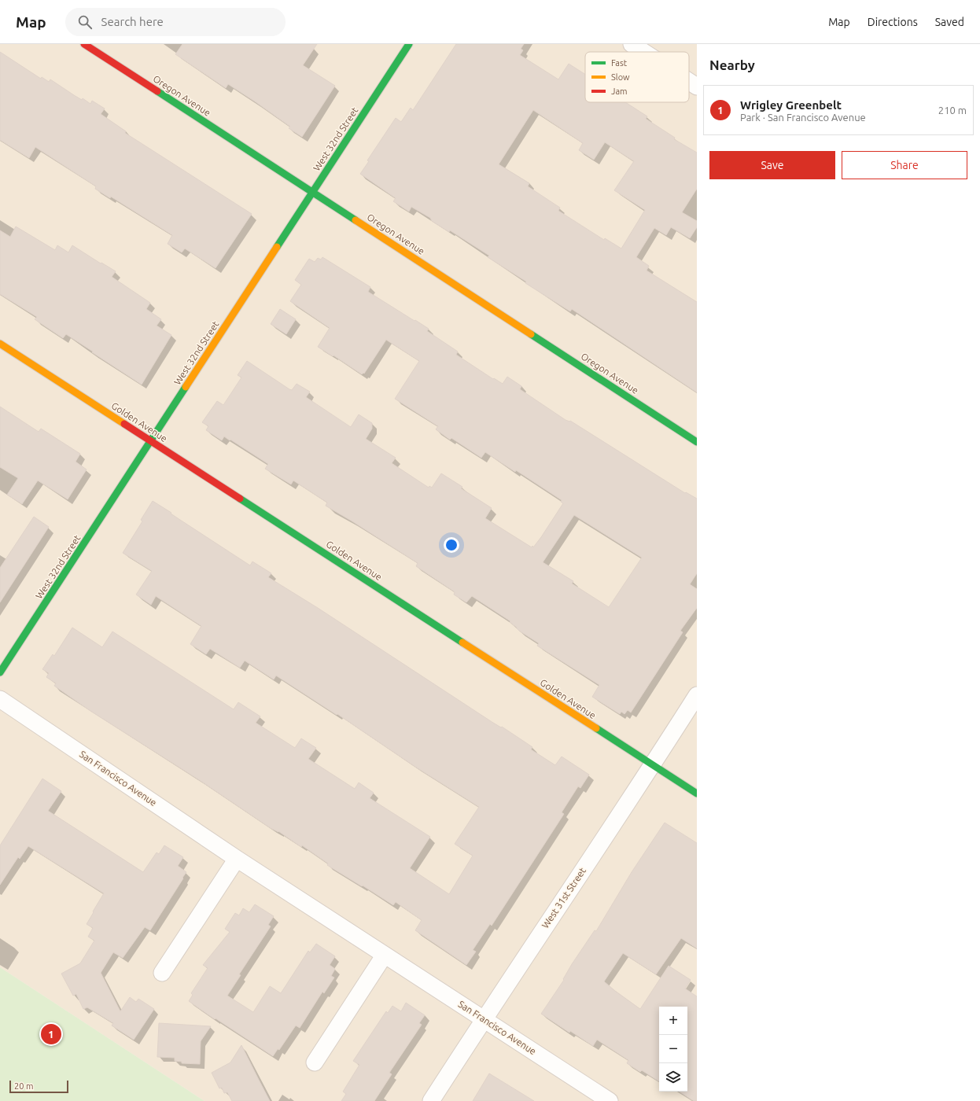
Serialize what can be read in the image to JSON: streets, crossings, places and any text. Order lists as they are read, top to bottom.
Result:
{
  "streets": {
    "street": [
      "Oregon Avenue",
      "West 32nd Street",
      "Golden Avenue",
      "San Francisco Avenue",
      "West 31st Street"
    ]
  },
  "crossings": [
    ["Oregon Avenue", "West 32nd Street"],
    ["West 32nd Street", "Golden Avenue"],
    ["Golden Avenue", "West 31st Street"],
    ["San Francisco Avenue", "West 31st Street"]
  ],
  "legend": ["Fast", "Slow", "Jam"],
  "scale_bar": "20 m",
  "page": {
    "header": "Map",
    "search": "Search here",
    "nav": ["Map", "Directions", "Saved"],
    "heading": "Nearby",
    "list": [
      {
        "mark": "1",
        "name": "Wrigley Greenbelt",
        "note": "Park · San Francisco Avenue",
        "value": "210 m"
      }
    ],
    "buttons": ["Save", "Share"],
    "map_buttons": ["+", "−"],
    "pins": "1",
    "scale": "20 m"
  }
}
